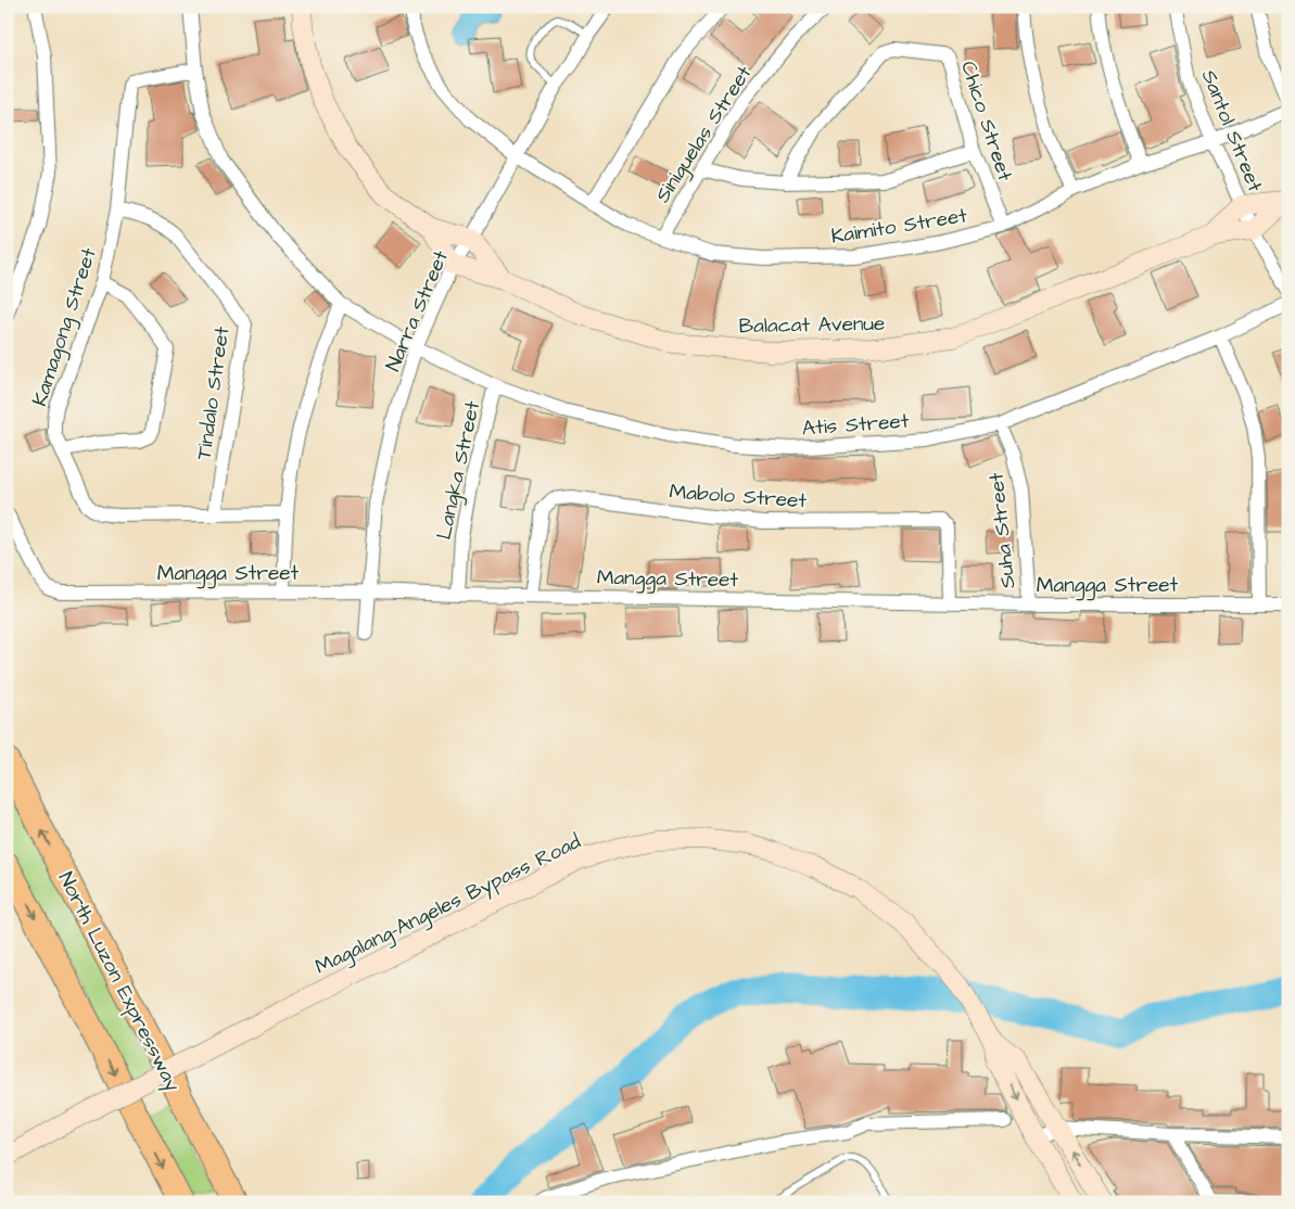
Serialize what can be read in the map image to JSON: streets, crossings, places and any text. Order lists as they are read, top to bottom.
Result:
{
  "streets": {
    "highway": ["North Luzon Expressway"],
    "street": [
      "Chico Street",
      "Santol Street",
      "Siniguelas Street",
      "Kaimito Street",
      "Narra Street",
      "Balacat Avenue",
      "Kamagong Street",
      "Tindalo Street",
      "Atis Street",
      "Langka Street",
      "Mabolo Street",
      "Suha Street",
      "Mangga Street",
      "Magalang-Angeles Bypass Road"
    ]
  },
  "crossings": [
    ["Chico Street", "Kaimito Street"],
    ["Santol Street", "Kaimito Street"],
    ["Santol Street", "Balacat Avenue"],
    ["Siniguelas Street", "Kaimito Street"],
    ["Kaimito Street", "Narra Street"],
    ["Narra Street", "Balacat Avenue"],
    ["Narra Street", "Atis Street"],
    ["Narra Street", "Mangga Street"],
    ["Kamagong Street", "Tindalo Street"],
    ["Kamagong Street", "Atis Street"],
    ["Atis Street", "Langka Street"],
    ["Atis Street", "Suha Street"],
    ["Langka Street", "Mangga Street"],
    ["Mabolo Street", "Mangga Street"],
    ["Suha Street", "Mangga Street"]
  ]
}
